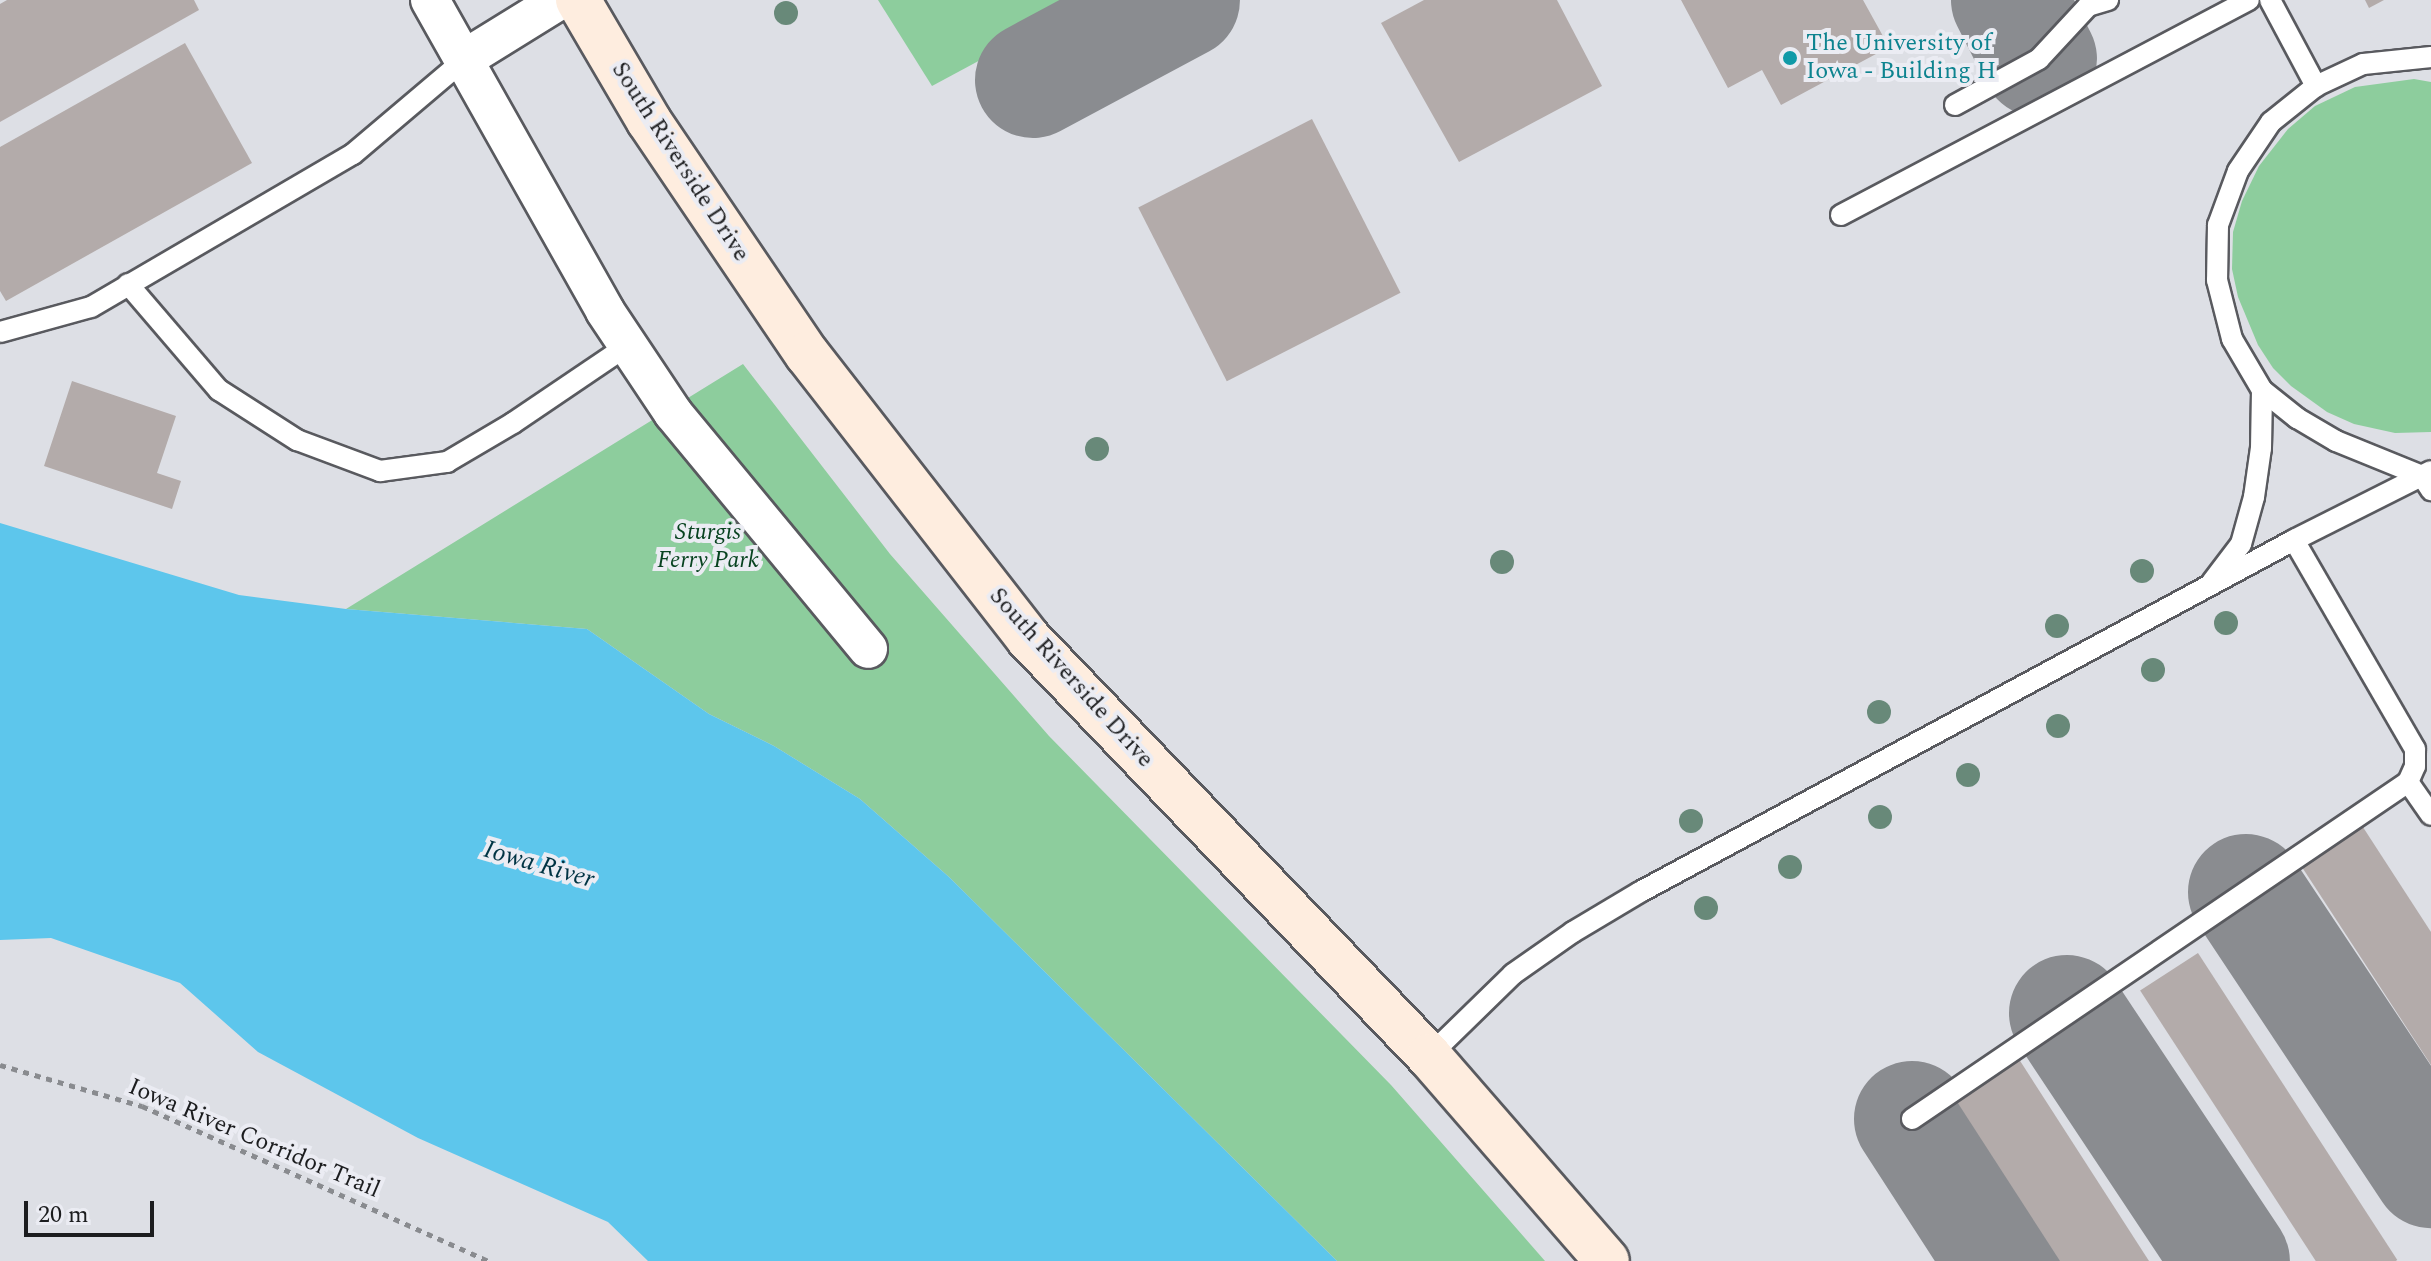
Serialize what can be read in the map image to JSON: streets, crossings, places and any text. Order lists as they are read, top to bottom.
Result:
{
  "streets": {
    "main road": ["South Riverside Drive"],
    "path": ["Iowa River Corridor Trail"]
  },
  "water": ["Iowa River"],
  "parks": ["Sturgis Ferry Park"],
  "places": ["The University of Iowa - Building H"],
  "scale_bar": "20 m"
}
